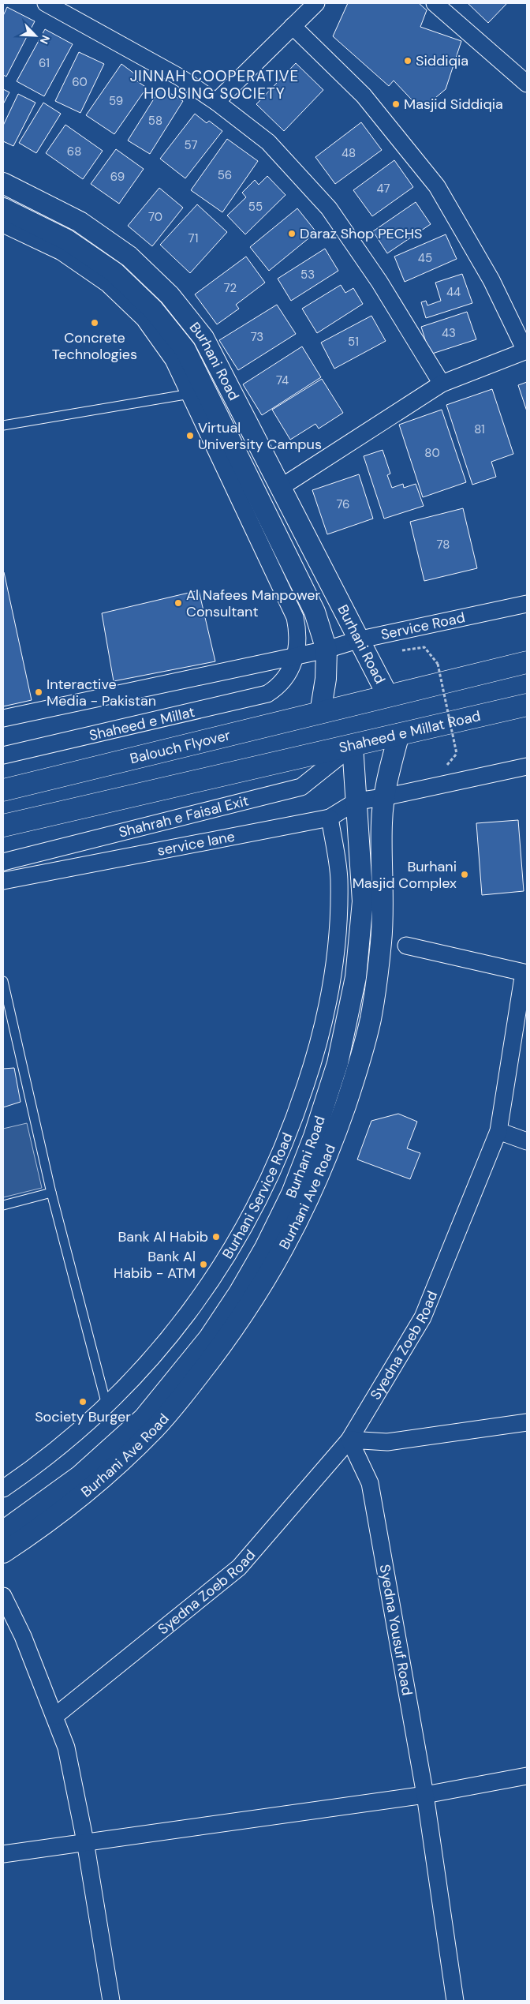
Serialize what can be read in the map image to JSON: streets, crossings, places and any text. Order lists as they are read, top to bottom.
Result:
{
  "streets": {
    "main road": ["Shaheed e Millat Road", "Balouch Flyover"],
    "street": [
      "Burhani Road",
      "Service Road",
      "Shaheed e Millat",
      "Shahrah e Faisal Exit",
      "service lane",
      "Burhani Service Road",
      "Burhani Ave Road",
      "Syedna Zoeb Road",
      "Syedna Yousuf Road"
    ]
  },
  "crossings": [
    ["Burhani Road", "Service Road"],
    ["Burhani Road", "Shaheed e Millat Road"],
    ["Burhani Road", "Balouch Flyover"],
    ["Burhani Road", "Shahrah e Faisal Exit"],
    ["Burhani Road", "service lane"],
    ["Service Road", "Shaheed e Millat"],
    ["Shaheed e Millat Road", "Shahrah e Faisal Exit"],
    ["Shaheed e Millat Road", "Burhani Ave Road"],
    ["service lane", "Burhani Service Road"],
    ["service lane", "Burhani Ave Road"],
    ["Syedna Zoeb Road", "Syedna Yousuf Road"]
  ],
  "districts": ["JINNAH COOPERATIVE HOUSING SOCIETY"],
  "places": [
    "Siddiqia",
    "Masjid Siddiqia",
    "Daraz Shop PECHS",
    "Concrete Technologies",
    "Virtual University Campus",
    "Al Nafees Manpower Consultant",
    "Interactive Media - Pakistan",
    "Burhani Masjid Complex",
    "Bank Al Habib",
    "Bank Al Habib - ATM",
    "Society Burger"
  ],
  "house_numbers": [
    "61",
    "60",
    "59",
    "58",
    "57",
    "68",
    "48",
    "56",
    "69",
    "47",
    "55",
    "70",
    "71",
    "45",
    "53",
    "72",
    "44",
    "43",
    "73",
    "51",
    "74",
    "81",
    "80",
    "76",
    "78"
  ],
  "north": "bottom right"
}
